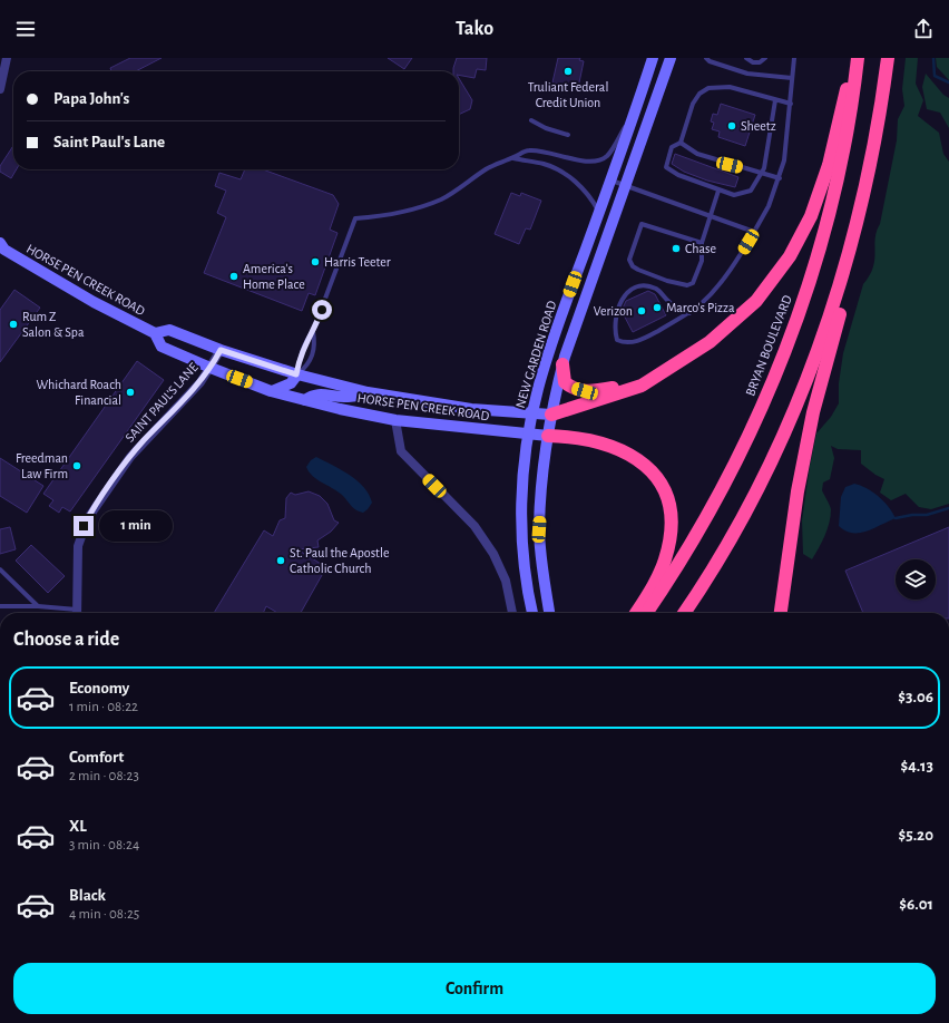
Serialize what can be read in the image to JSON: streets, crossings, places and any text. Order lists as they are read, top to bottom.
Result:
{
  "streets": {
    "highway": ["BRYAN BOULEVARD"],
    "main road": ["HORSE PEN CREEK ROAD", "NEW GARDEN ROAD"],
    "street": ["SAINT PAUL'S LANE"]
  },
  "crossings": [
    ["HORSE PEN CREEK ROAD", "NEW GARDEN ROAD"],
    ["HORSE PEN CREEK ROAD", "SAINT PAUL'S LANE"]
  ],
  "places": [
    "Truliant Federal Credit Union",
    "Sheetz",
    "Chase",
    "Harris Teeter",
    "America's Home Place",
    "Marco's Pizza",
    "Verizon",
    "Rum Z Salon & Spa",
    "Whichard Roach Financial",
    "Freedman Law Firm",
    "St. Paul the Apostle Catholic Church"
  ],
  "page": {
    "header": "Tako",
    "banner": ["Papa John's", "Saint Paul's Lane"],
    "bubble": "1 min",
    "heading": "Choose a ride",
    "list": [
      {
        "name": "Economy",
        "note": "1 min · 08:22",
        "value": "$3.06"
      },
      {
        "name": "Comfort",
        "note": "2 min · 08:23",
        "value": "$4.13"
      },
      {
        "name": "XL",
        "note": "3 min · 08:24",
        "value": "$5.20"
      },
      {
        "name": "Black",
        "note": "4 min · 08:25",
        "value": "$6.01"
      }
    ],
    "buttons": "Confirm"
  }
}
